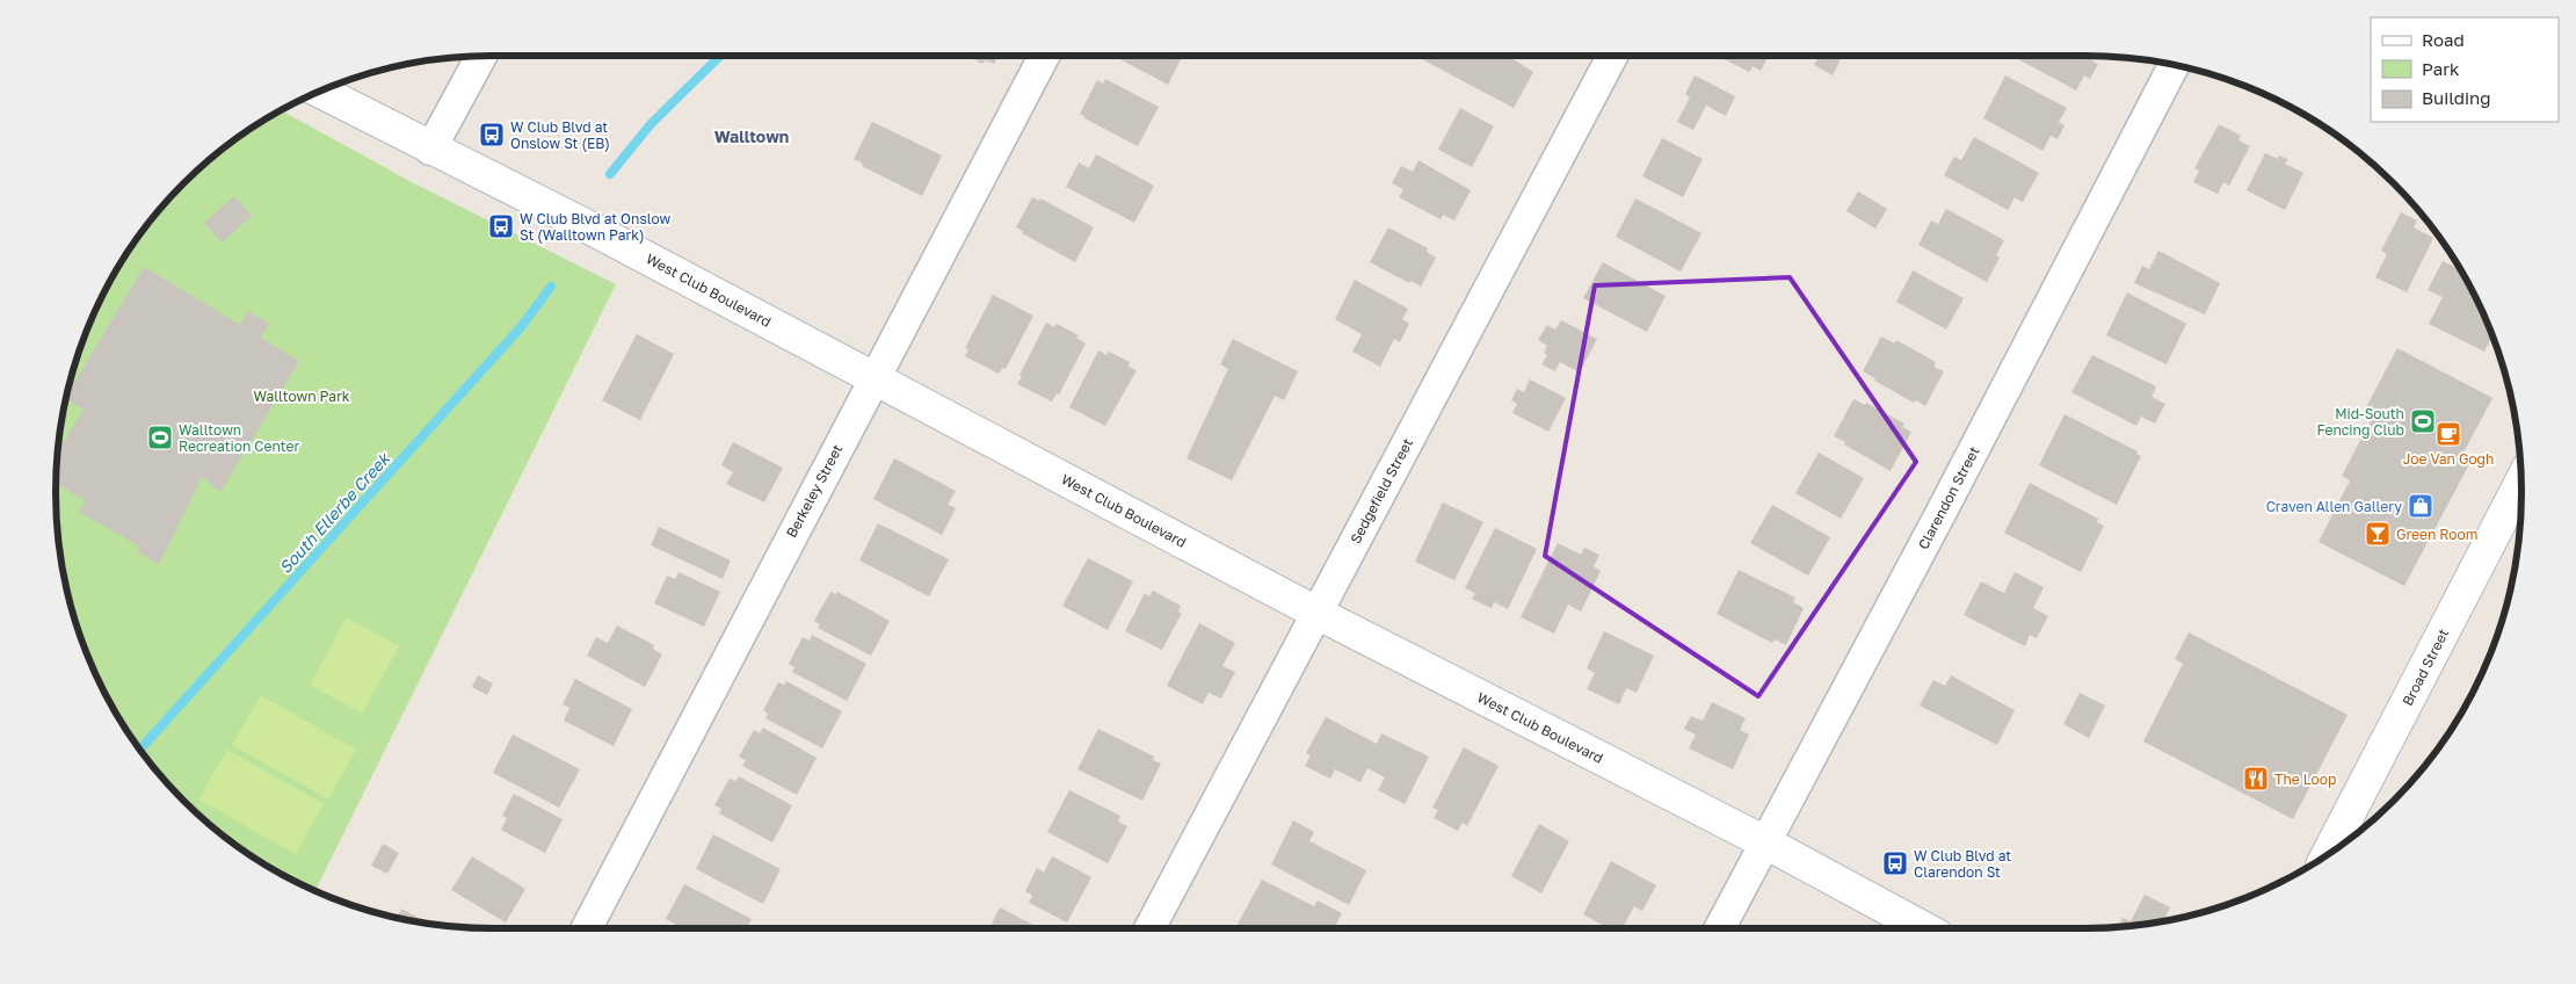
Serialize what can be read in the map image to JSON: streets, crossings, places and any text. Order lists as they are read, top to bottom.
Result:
{
  "streets": {
    "street": [
      "West Club Boulevard",
      "Berkeley Street",
      "Sedgefield Street",
      "Clarendon Street",
      "Broad Street"
    ]
  },
  "crossings": [
    ["West Club Boulevard", "Berkeley Street"],
    ["West Club Boulevard", "Sedgefield Street"],
    ["West Club Boulevard", "Clarendon Street"]
  ],
  "districts": ["Walltown"],
  "water": ["South Ellerbe Creek"],
  "parks": ["Walltown Park"],
  "places": {
    "bus stop": ["W Club Blvd at Onslow St (EB)", "W Club Blvd at Onslow St (Walltown Park)", "W Club Blvd at Clarendon St"],
    "sports": ["Mid-South Fencing Club", "Walltown Recreation Center"],
    "cafe": ["Joe Van Gogh"],
    "shop": ["Craven Allen Gallery"],
    "bar": ["Green Room"],
    "restaurant": ["The Loop"]
  },
  "legend": ["Road", "Park", "Building"]
}
